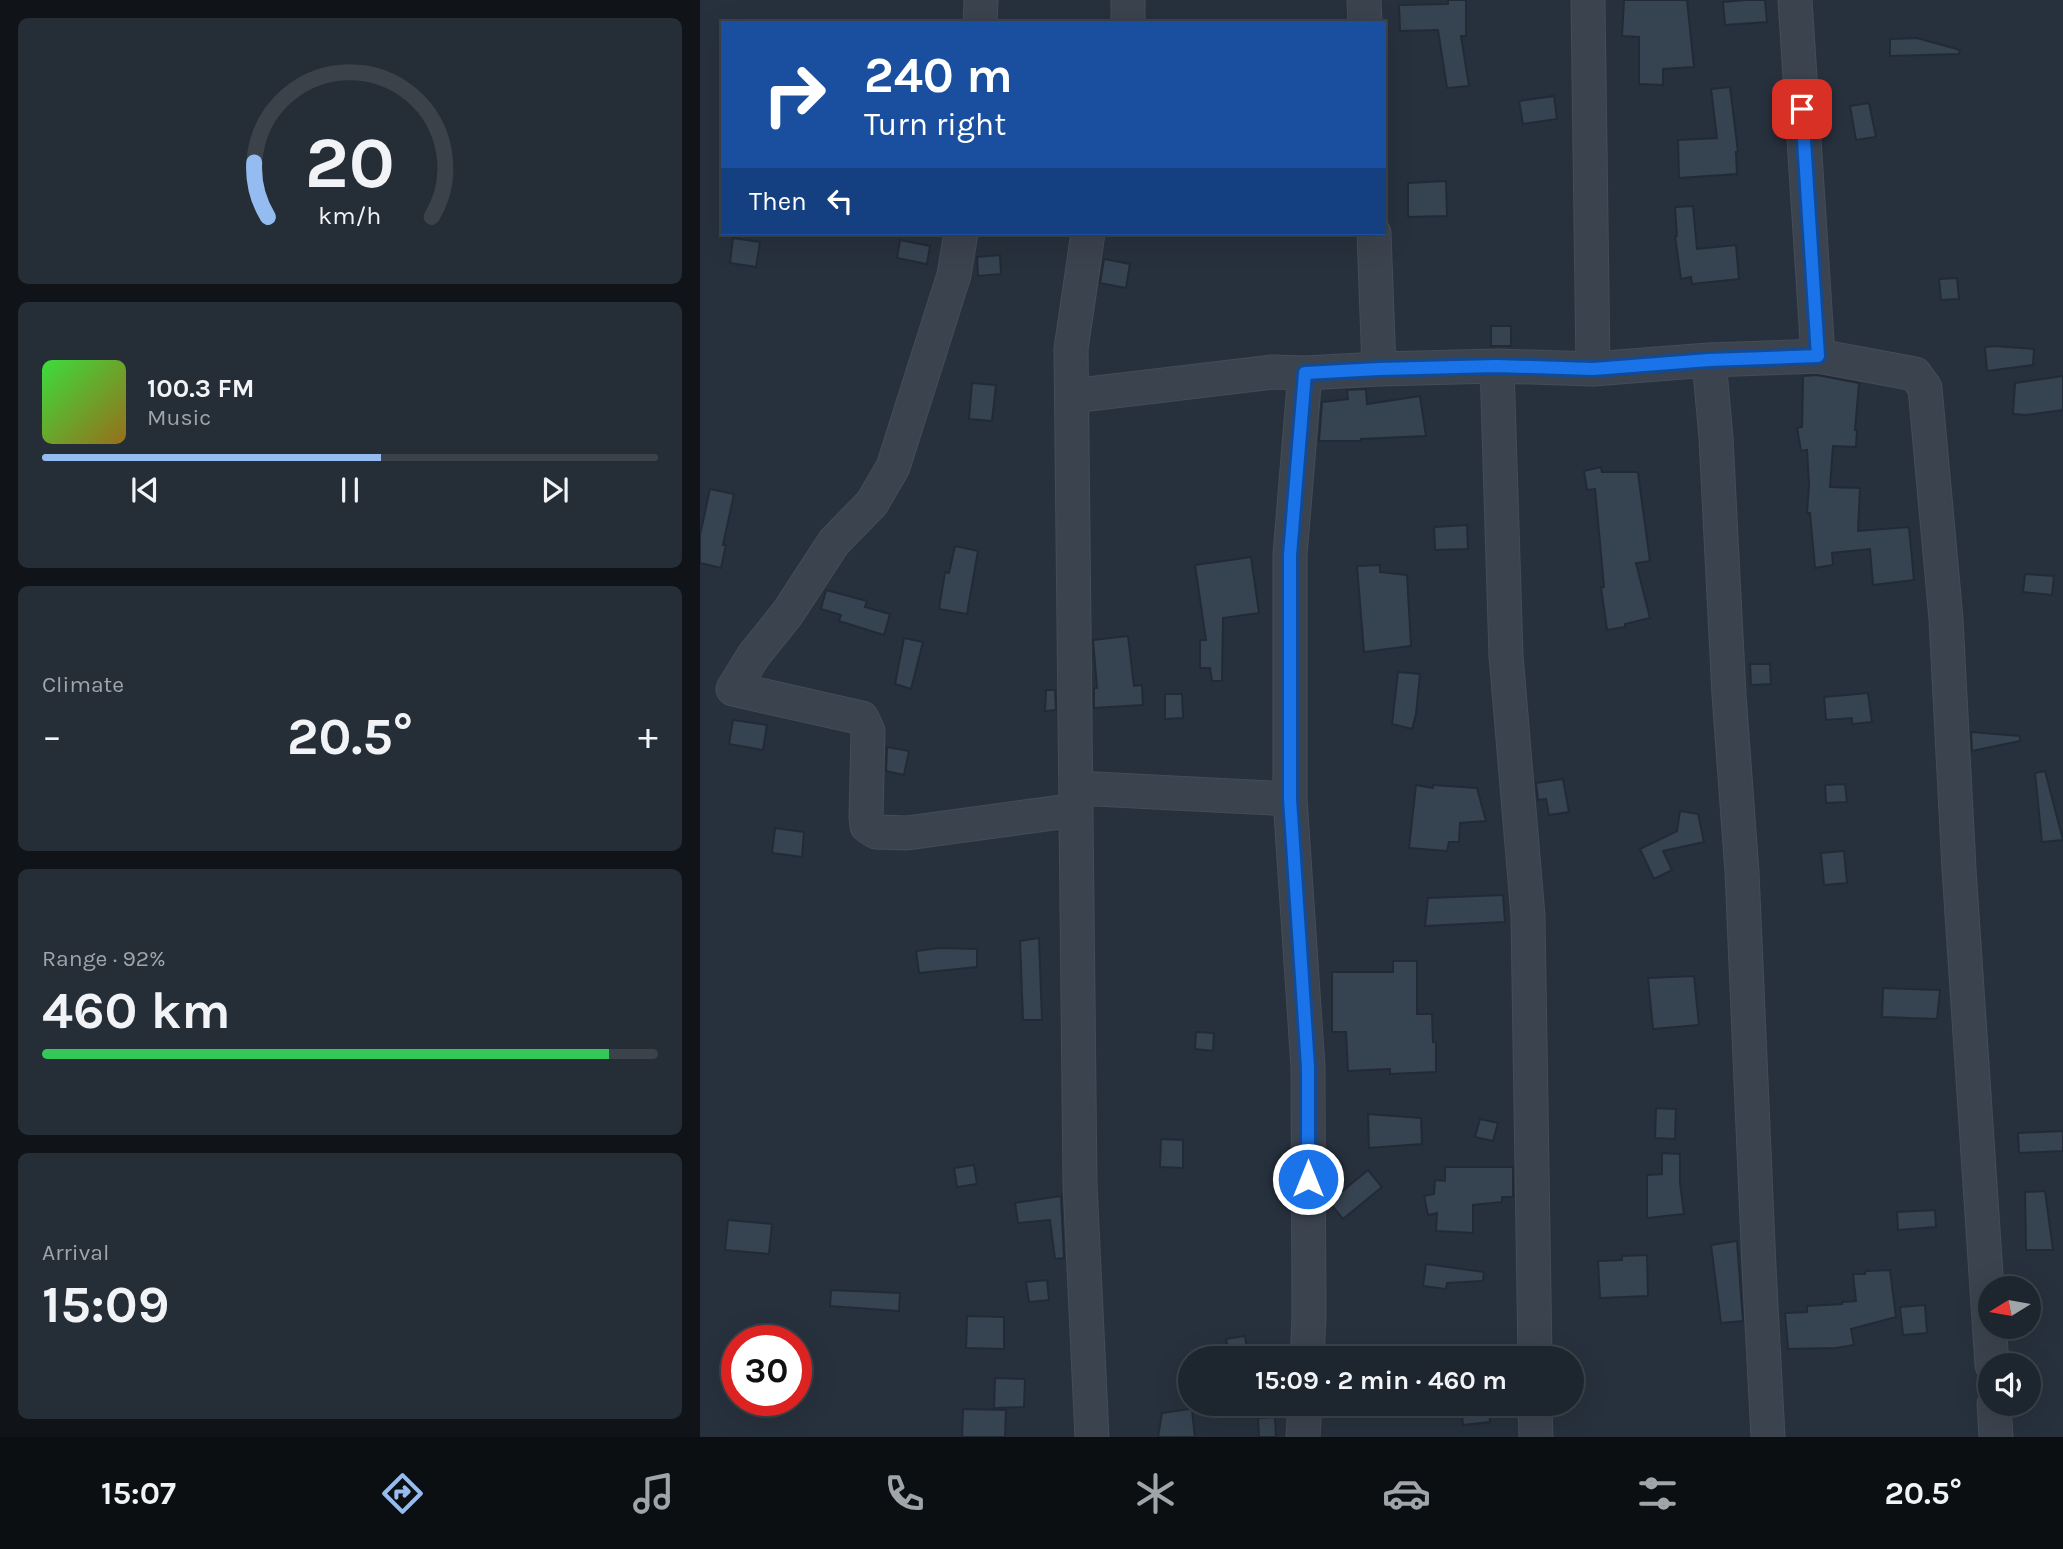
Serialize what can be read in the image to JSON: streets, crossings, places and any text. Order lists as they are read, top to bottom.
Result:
{
  "north": "left",
  "page": {
    "turn": ["240 m", "Turn right"],
    "then": "Then",
    "song": ["100.3 FM", "Music"],
    "tile": [
      "Climate",
      ["Range · 92%", "460 km"],
      ["Arrival", "15:09"]
    ],
    "heat": ["−", "20.5°", "+"],
    "limit": "30",
    "trip": "15:09 · 2 min · 460 m",
    "tabs": ["15:07", "20.5°"],
    "gauge": ["20", "km/h"]
  }
}
